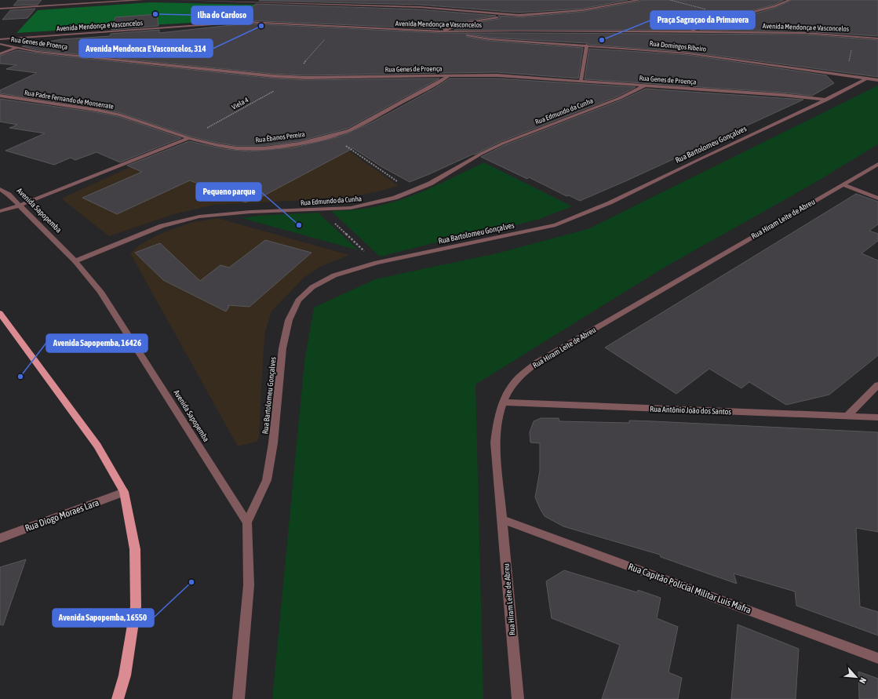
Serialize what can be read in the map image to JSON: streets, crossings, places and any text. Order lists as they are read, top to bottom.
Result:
{
  "streets": {
    "street": [
      "Avenida Mendonça e Vasconcelos",
      "Rua Genes de Proença",
      "Rua Domingos Ribeiro",
      "Rua Padre Fernando de Monserrate",
      "Rua Edmundo da Cunha",
      "Rua Ébanos Pereira",
      "Rua Bartolomeu Gonçalves",
      "Avenida Sapopemba",
      "Rua Hiram Leite de Abreu",
      "Rua Antônio João dos Santos",
      "Rua Diogo Moraes Lara",
      "Rua Capitão Policial Militar Luis Mafra"
    ],
    "path": ["Viela 4"]
  },
  "crossings": [
    ["Avenida Mendonça e Vasconcelos", "Rua Domingos Ribeiro"],
    ["Rua Genes de Proença", "Viela 4"],
    ["Rua Genes de Proença", "Rua Edmundo da Cunha"],
    ["Rua Genes de Proença", "Rua Ébanos Pereira"],
    ["Rua Genes de Proença", "Rua Bartolomeu Gonçalves"],
    ["Rua Domingos Ribeiro", "Rua Bartolomeu Gonçalves"],
    ["Rua Padre Fernando de Monserrate", "Viela 4"],
    ["Rua Padre Fernando de Monserrate", "Rua Ébanos Pereira"],
    ["Viela 4", "Rua Ébanos Pereira"],
    ["Rua Edmundo da Cunha", "Avenida Sapopemba"],
    ["Rua Bartolomeu Gonçalves", "Avenida Sapopemba"],
    ["Rua Hiram Leite de Abreu", "Rua Antônio João dos Santos"],
    ["Rua Hiram Leite de Abreu", "Rua Capitão Policial Militar Luis Mafra"]
  ],
  "places": [
    "Ilha do Cardoso",
    "Avenida Mendonca E Vasconcelos, 314",
    "Praça Sagraçao da Primavera",
    "Pequeno parque",
    "Avenida Sapopemba, 16426",
    "Avenida Sapopemba, 16550"
  ],
  "north": "bottom right"
}
